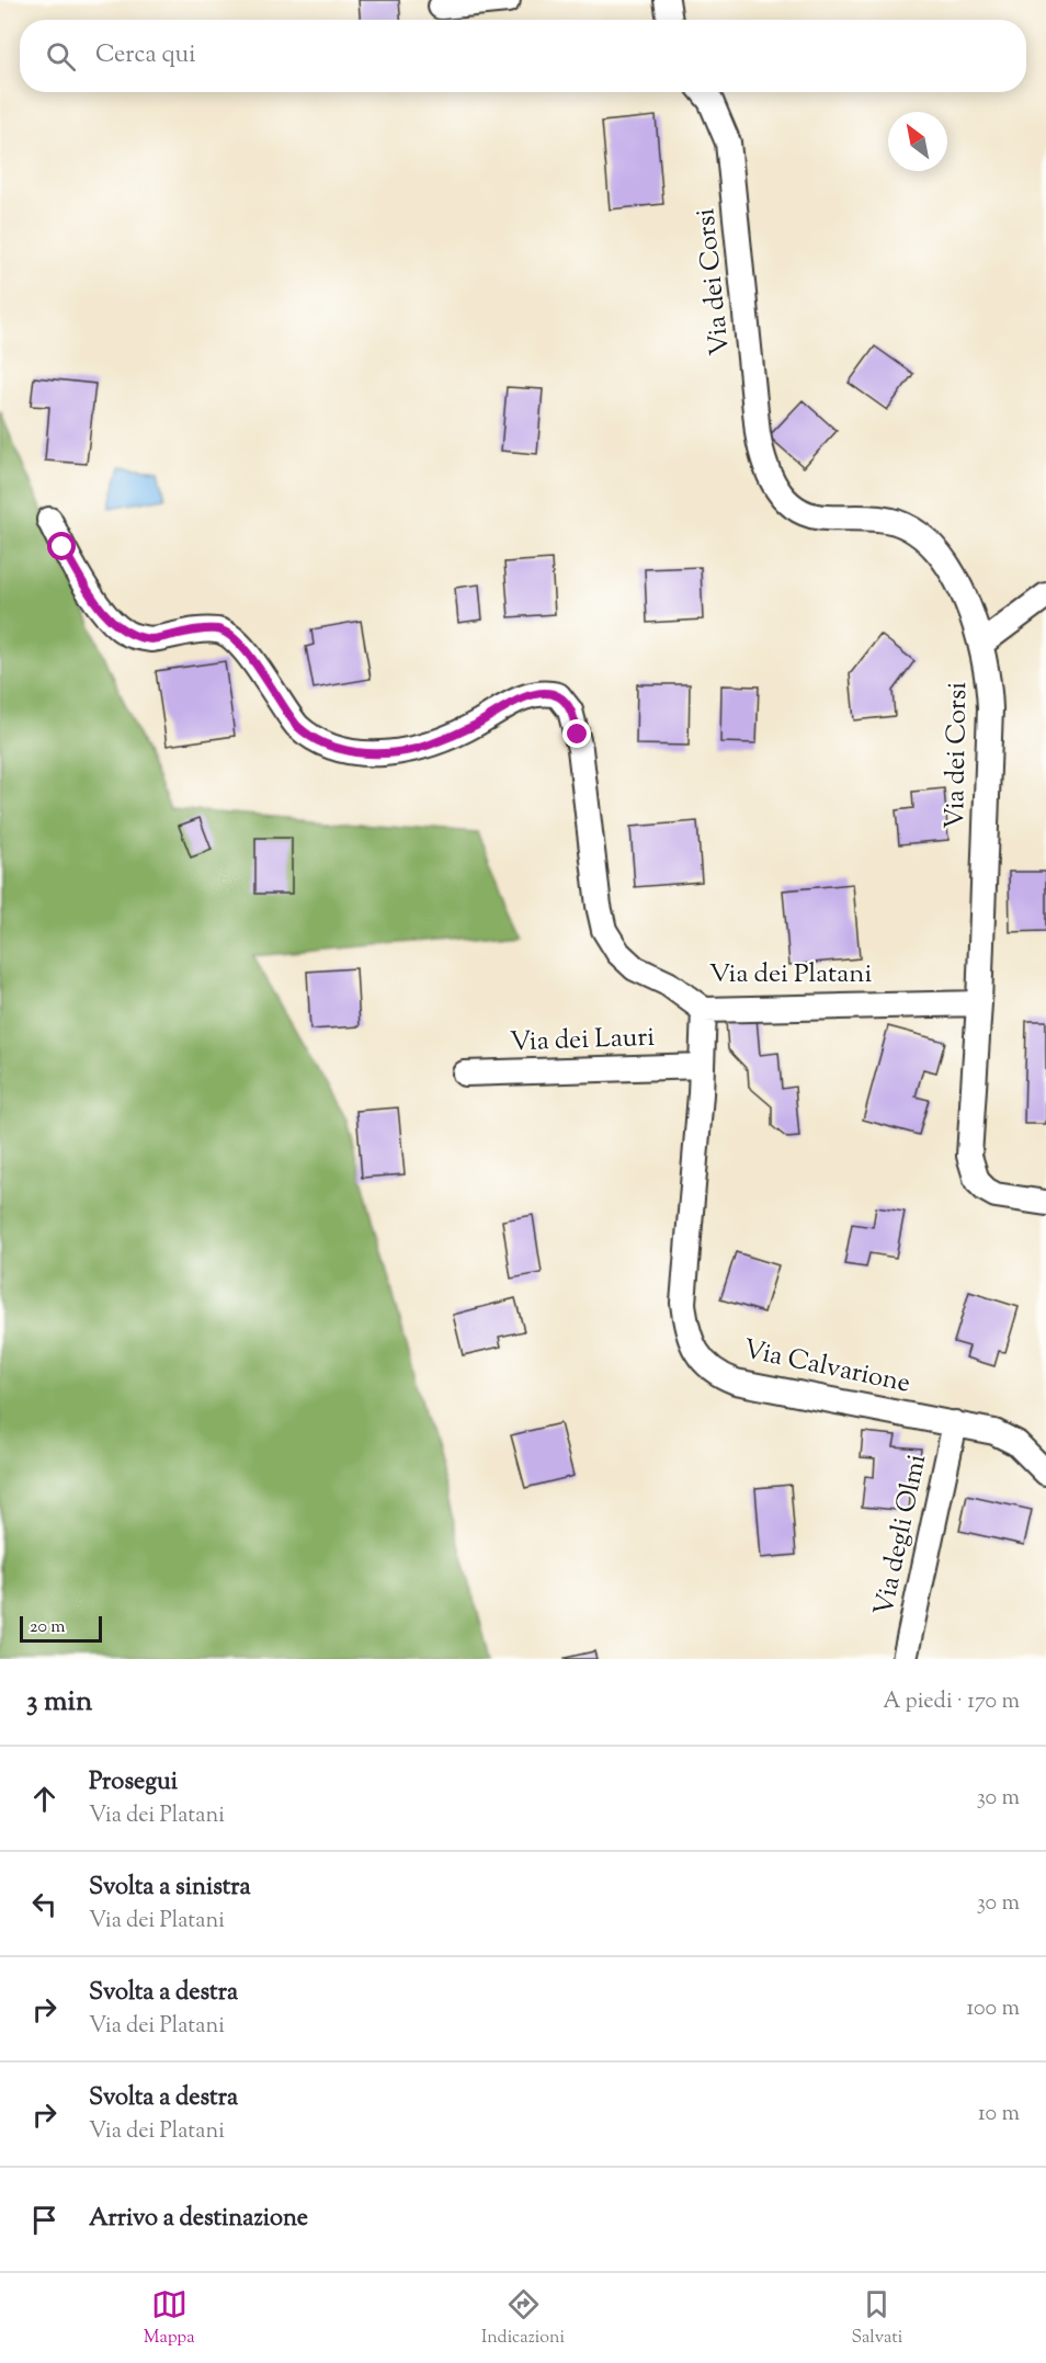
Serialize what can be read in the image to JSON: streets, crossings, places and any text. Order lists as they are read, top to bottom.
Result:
{
  "streets": {
    "street": [
      "Via dei Corsi",
      "Via dei Platani",
      "Via dei Lauri",
      "Via Calvarione",
      "Via degli Olmi"
    ]
  },
  "crossings": [
    ["Via dei Corsi", "Via dei Platani"],
    ["Via dei Platani", "Via Calvarione"],
    ["Via dei Lauri", "Via Calvarione"],
    ["Via Calvarione", "Via degli Olmi"]
  ],
  "scale_bar": "20 m",
  "north": "top left",
  "page": {
    "search": "Cerca qui",
    "scale": "20 m",
    "heading": ["3 min", "A piedi · 170 m"],
    "list": [
      ["Prosegui", "Via dei Platani", "30 m"],
      ["Svolta a sinistra", "Via dei Platani", "30 m"],
      ["Svolta a destra", "Via dei Platani", "100 m"],
      ["Svolta a destra", "Via dei Platani", "10 m"],
      "Arrivo a destinazione"
    ],
    "nav": ["Mappa", "Indicazioni", "Salvati"]
  }
}
